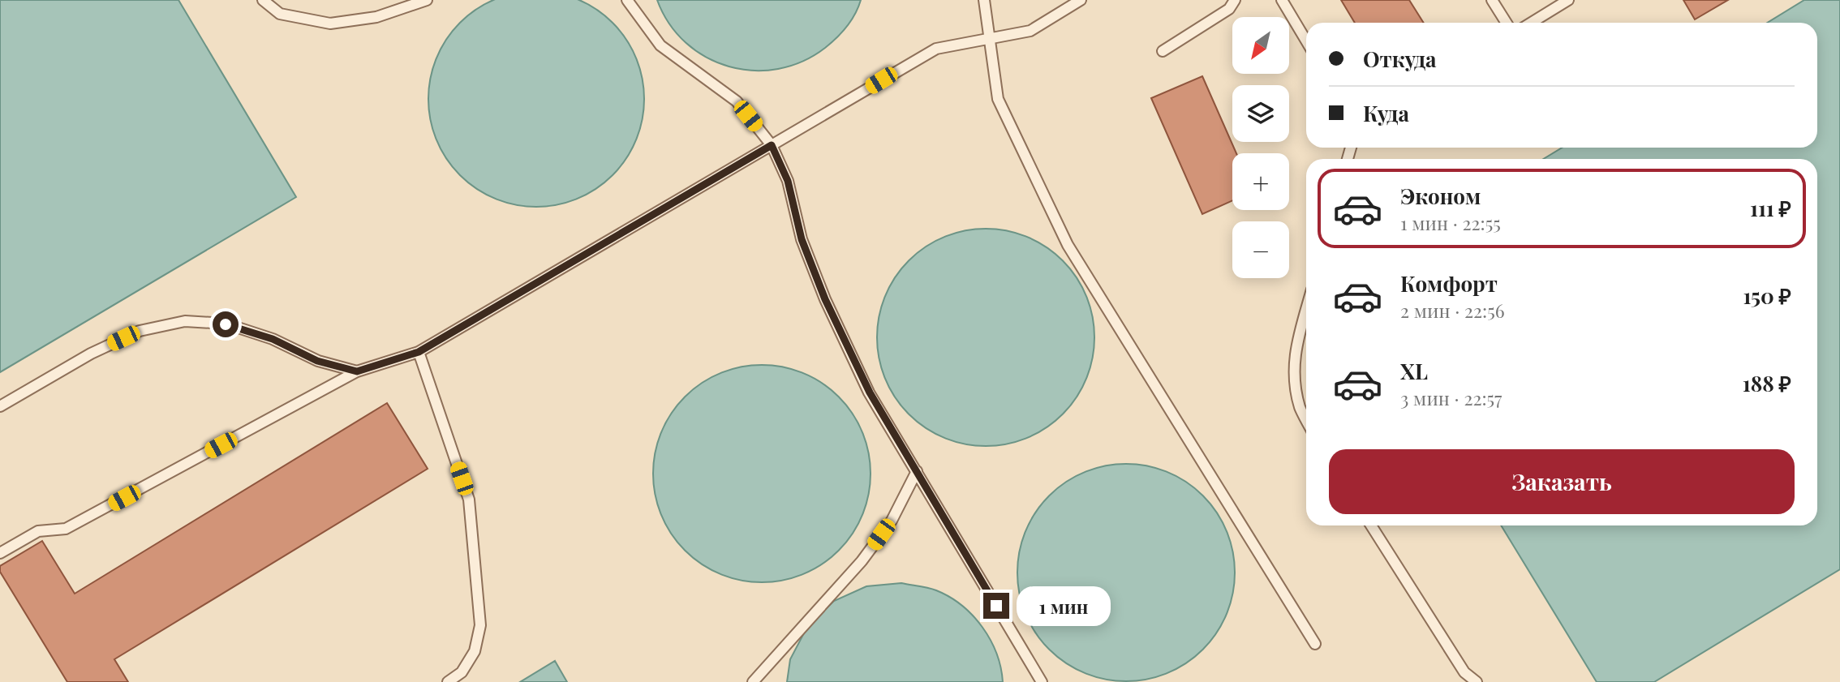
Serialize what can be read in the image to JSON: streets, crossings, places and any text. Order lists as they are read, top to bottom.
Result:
{
  "north": "bottom left",
  "page": {
    "map_buttons": ["+", "−"],
    "banner": ["Откуда", "Куда"],
    "list": [
      {
        "name": "Эконом",
        "note": "1 мин · 22:55",
        "value": "111 ₽"
      },
      {
        "name": "Комфорт",
        "note": "2 мин · 22:56",
        "value": "150 ₽"
      },
      {
        "name": "XL",
        "note": "3 мин · 22:57",
        "value": "188 ₽"
      }
    ],
    "buttons": "Заказать",
    "bubble": "1 мин"
  }
}
